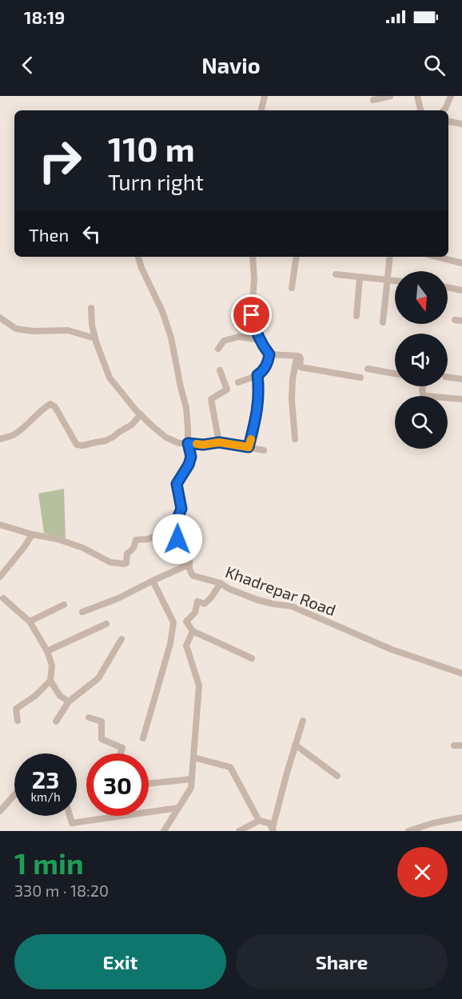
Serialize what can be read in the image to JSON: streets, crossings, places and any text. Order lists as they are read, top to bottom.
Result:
{
  "streets": {
    "street": ["Khadrepar Road"]
  },
  "north": "bottom",
  "page": {
    "status": "18:19",
    "header": "Navio",
    "turn": ["110 m", "Turn right"],
    "then": "Then",
    "speed": "23 km/h",
    "limit": "30",
    "heading": ["1 min", "330 m · 18:20"],
    "buttons": ["Exit", "Share"]
  }
}
